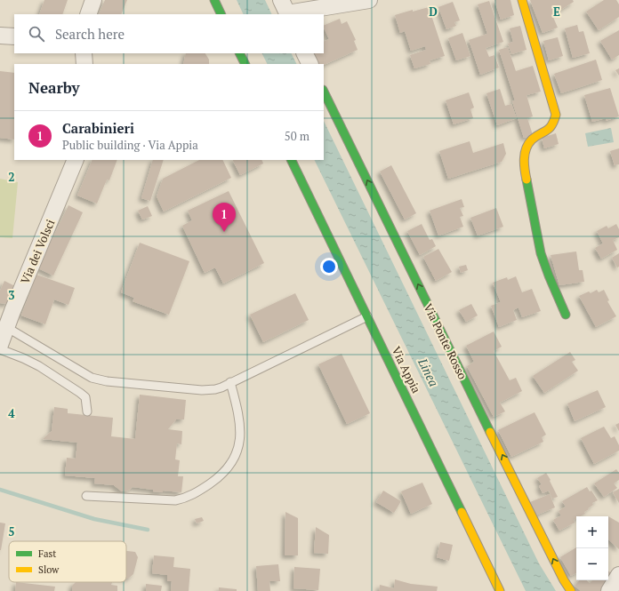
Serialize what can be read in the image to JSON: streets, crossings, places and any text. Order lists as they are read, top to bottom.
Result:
{
  "streets": {
    "street": ["Via dei Volsci", "Via Ponte Rosso", "Via Appia"]
  },
  "one_way": ["Via Ponte Rosso"],
  "water": ["Linea"],
  "legend": ["Fast", "Slow"],
  "page": {
    "search": "Search here",
    "heading": "Nearby",
    "list": [
      {
        "mark": "1",
        "name": "Carabinieri",
        "note": "Public building · Via Appia",
        "value": "50 m"
      }
    ],
    "pins": "1",
    "map_buttons": ["+", "−"]
  },
  "grid": {
    "columns": ["D", "E"],
    "rows": [
      "2",
      "3",
      "4",
      "5"
    ]
  }
}
